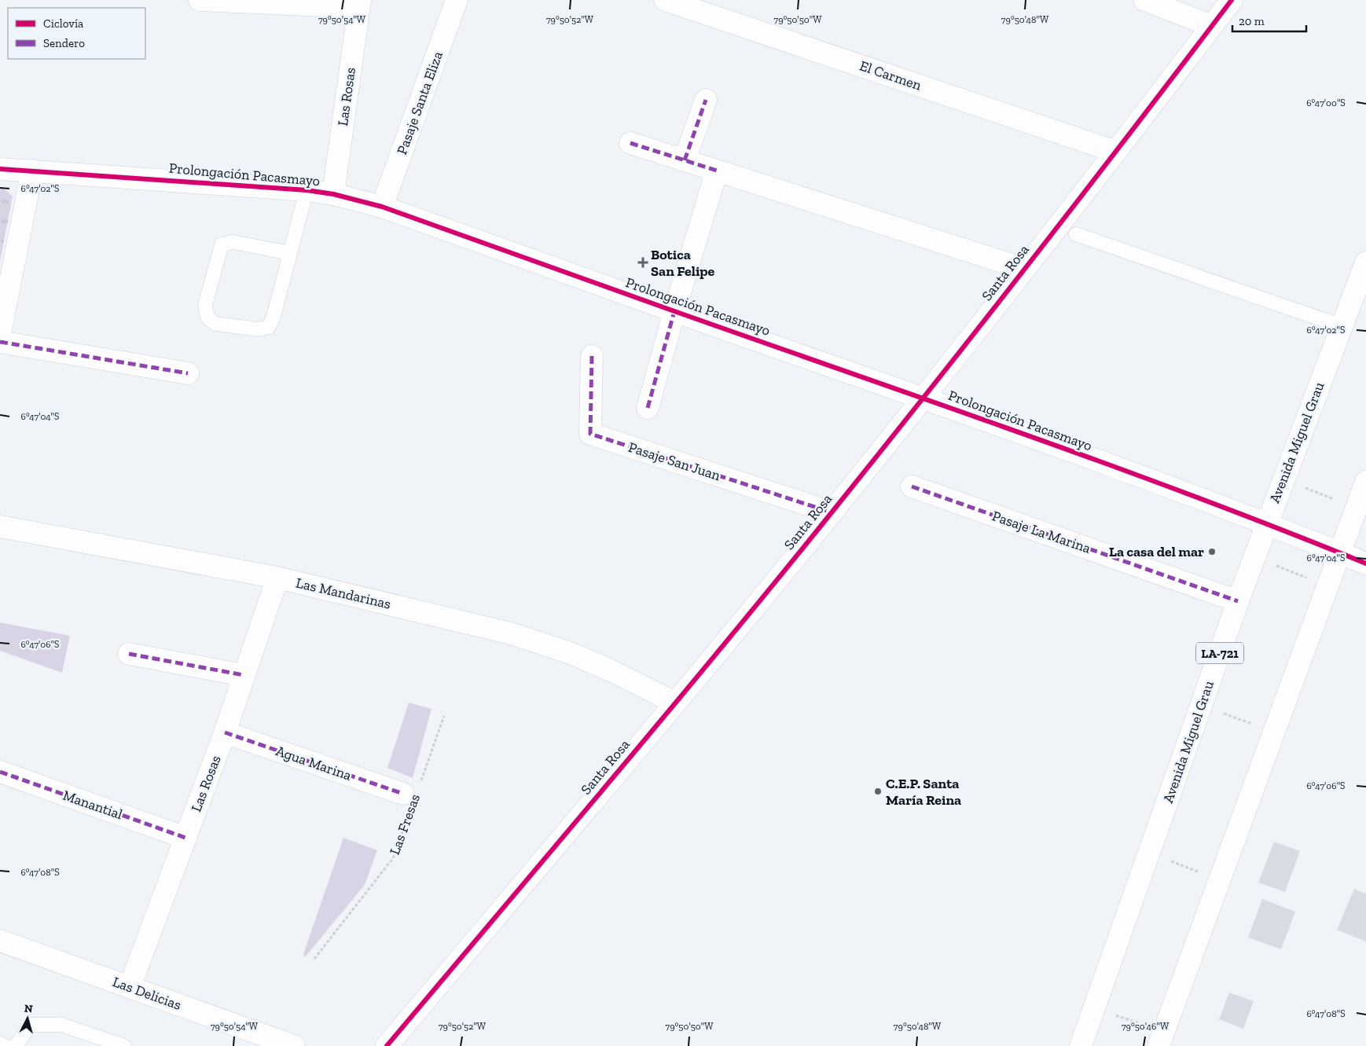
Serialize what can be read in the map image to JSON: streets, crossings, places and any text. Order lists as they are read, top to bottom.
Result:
{
  "streets": {
    "street": [
      "El Carmen",
      "Las Rosas",
      "Pasaje Santa Eliza",
      "Prolongación Pacasmayo",
      "Santa Rosa",
      "Avenida Miguel Grau",
      "Pasaje San Juan",
      "Pasaje La Marina",
      "Las Mandarinas",
      "LA-721",
      "Agua Marina",
      "Manantial",
      "Las Delicias"
    ],
    "path": ["Las Fresas"]
  },
  "crossings": [
    ["El Carmen", "Santa Rosa"],
    ["Las Rosas", "Prolongación Pacasmayo"],
    ["Las Rosas", "Las Mandarinas"],
    ["Las Rosas", "Agua Marina"],
    ["Las Rosas", "Manantial"],
    ["Las Rosas", "Las Delicias"],
    ["Pasaje Santa Eliza", "Prolongación Pacasmayo"],
    ["Prolongación Pacasmayo", "Santa Rosa"],
    ["Prolongación Pacasmayo", "Avenida Miguel Grau"],
    ["Santa Rosa", "Pasaje San Juan"],
    ["Santa Rosa", "Las Mandarinas"],
    ["Avenida Miguel Grau", "Pasaje La Marina"],
    ["Agua Marina", "Las Fresas"]
  ],
  "places": {
    "health": ["Botica San Felipe"],
    "other": ["La casa del mar", "C.E.P. Santa María Reina"]
  },
  "legend": ["Ciclovía", "Sendero"],
  "scale_bar": "20 m",
  "north": "top",
  "coordinates": [
    "79°50'54\"W",
    "79°50'52\"W",
    "79°50'50\"W",
    "79°50'48\"W",
    "6°47'00\"S",
    "6°47'02\"S",
    "6°47'04\"S",
    "6°47'06\"S",
    "6°47'08\"S",
    "79°50'46\"W"
  ]
}
